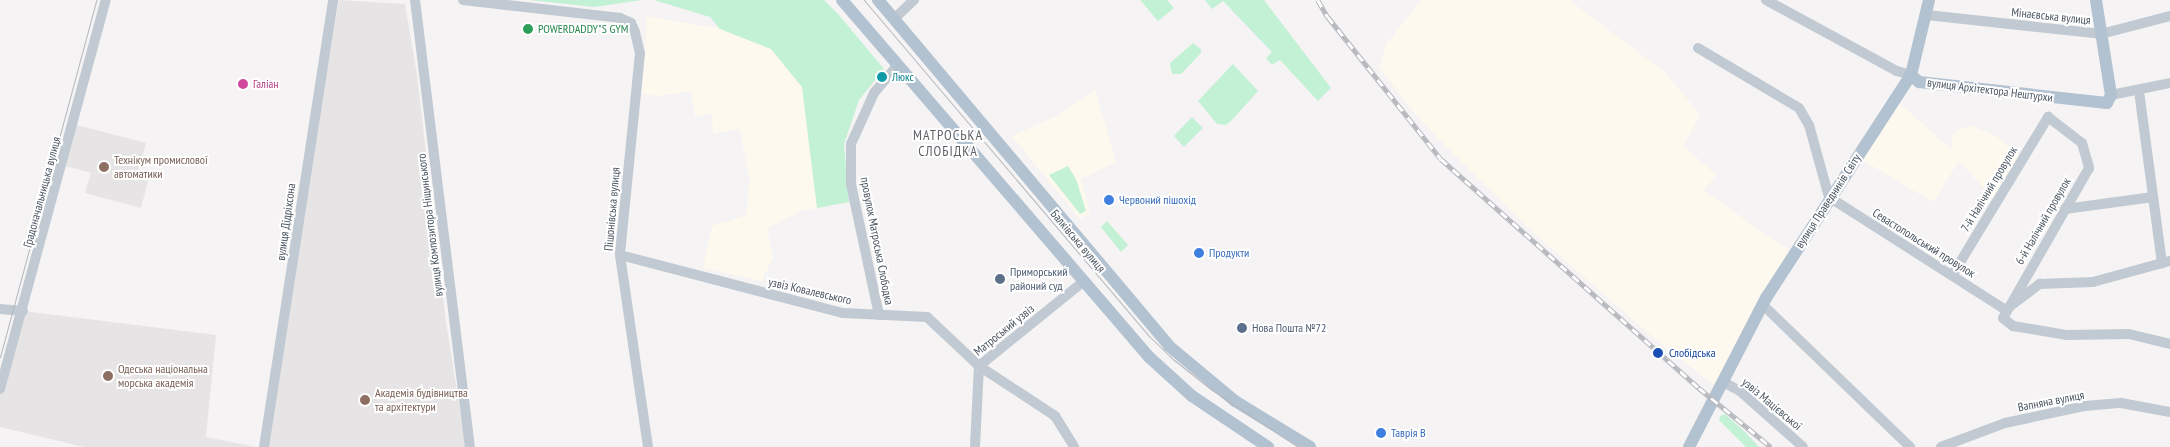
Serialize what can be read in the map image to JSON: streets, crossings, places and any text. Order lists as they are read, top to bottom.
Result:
{
  "streets": {
    "main road": ["вулиця Архітектора Нештурхи", "вулиця Праведників Світу", "Балківська вулиця"],
    "street": [
      "Мінаєвська вулиця",
      "7-й Налічний провулок",
      "Градоначальницька вулиця",
      "Пішонівська вулиця",
      "6-й Налічний провулок",
      "вулиця Дідріхсона",
      "вулиця Композитора Ніщинського",
      "провулок Матроська Слободка",
      "Севастопольський провулок",
      "узвіз Ковалевського",
      "Матроський узвіз",
      "Вапняна вулиця",
      "узвіз Мацієвської"
    ]
  },
  "crossings": [
    ["Мінаєвська вулиця", "вулиця Праведників Світу"],
    ["вулиця Архітектора Нештурхи", "вулиця Праведників Світу"],
    ["7-й Налічний провулок", "6-й Налічний провулок"],
    ["7-й Налічний провулок", "Севастопольський провулок"],
    ["вулиця Праведників Світу", "Севастопольський провулок"],
    ["вулиця Праведників Світу", "узвіз Мацієвської"],
    ["Пішонівська вулиця", "узвіз Ковалевського"],
    ["6-й Налічний провулок", "Севастопольський провулок"],
    ["провулок Матроська Слободка", "Балківська вулиця"],
    ["провулок Матроська Слободка", "узвіз Ковалевського"],
    ["Балківська вулиця", "Матроський узвіз"],
    ["узвіз Ковалевського", "Матроський узвіз"]
  ],
  "districts": ["МАТРОСЬКА СЛОБІДКА"],
  "places": [
    "POWERDADDY\"S GYM",
    "Люкс",
    "Галіан",
    "Технікум промислової автоматики",
    "Червоний пішохід",
    "Продукти",
    "Приморський районий суд",
    "Нова Пошта №72",
    "Слобідська",
    "Одеська національна морська академія",
    "Академія будівництва та архітектури",
    "Таврія В"
  ]
}
